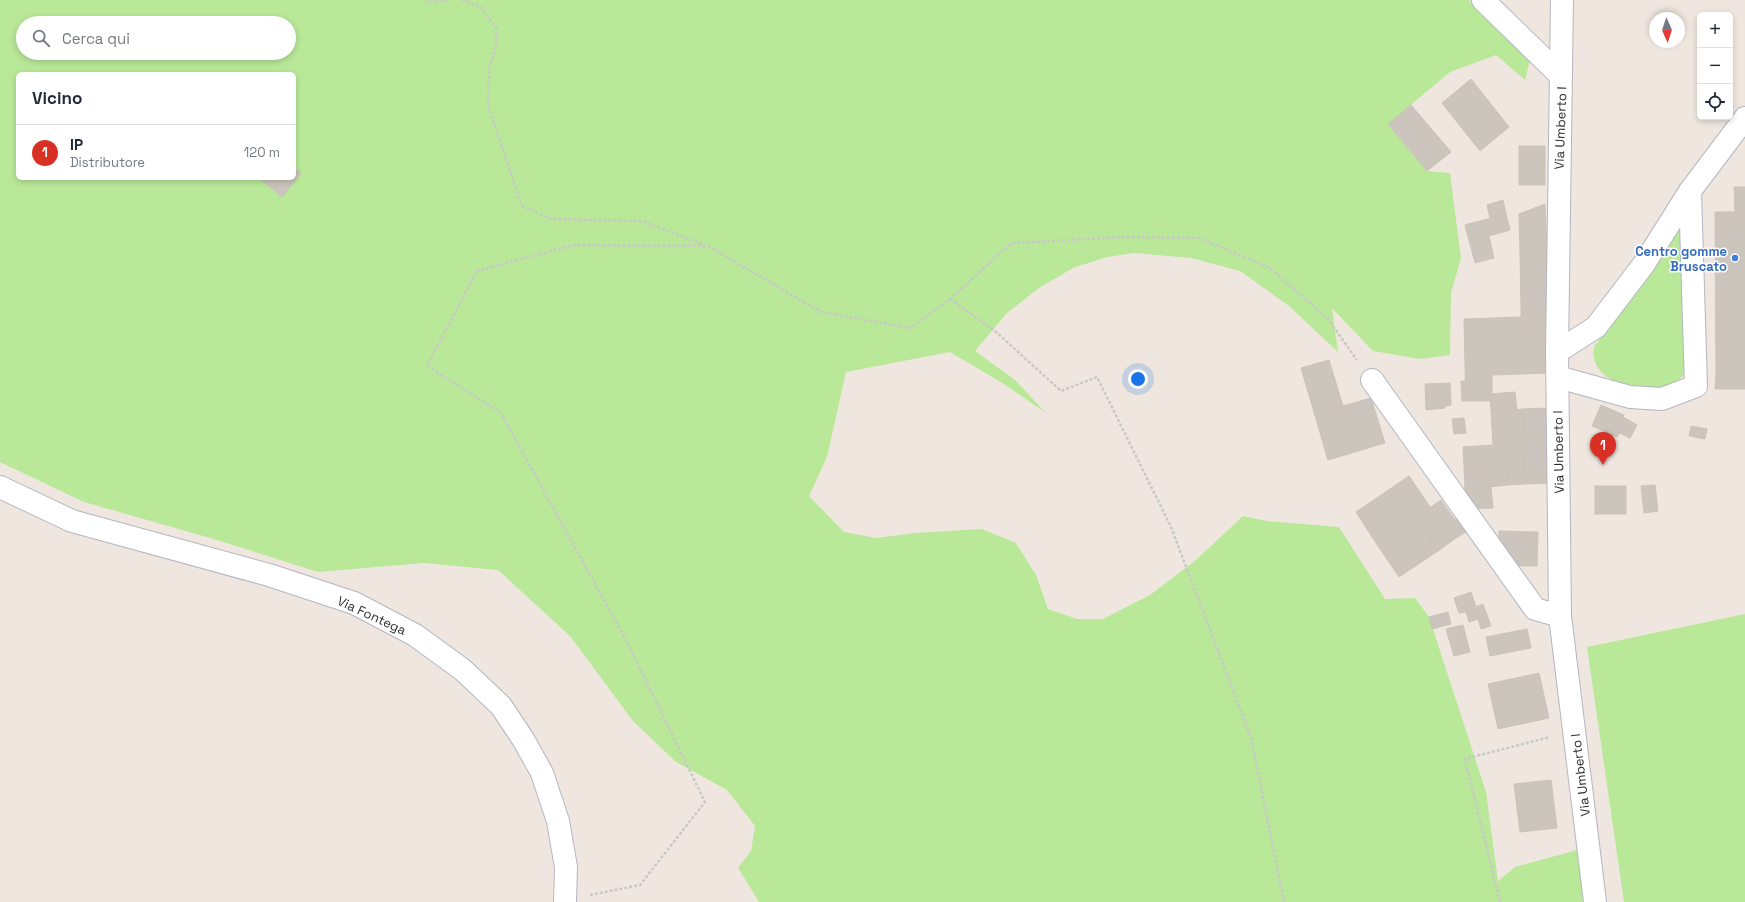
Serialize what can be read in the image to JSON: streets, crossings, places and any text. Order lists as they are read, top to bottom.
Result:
{
  "streets": {
    "street": ["Via Umberto I", "Via Fontega"]
  },
  "places": ["Centro gomme Bruscato"],
  "north": "bottom",
  "page": {
    "map_buttons": ["+", "−"],
    "search": "Cerca qui",
    "heading": "Vicino",
    "list": [
      {
        "mark": "1",
        "name": "IP",
        "note": "Distributore",
        "value": "120 m"
      }
    ],
    "pins": "1"
  }
}
